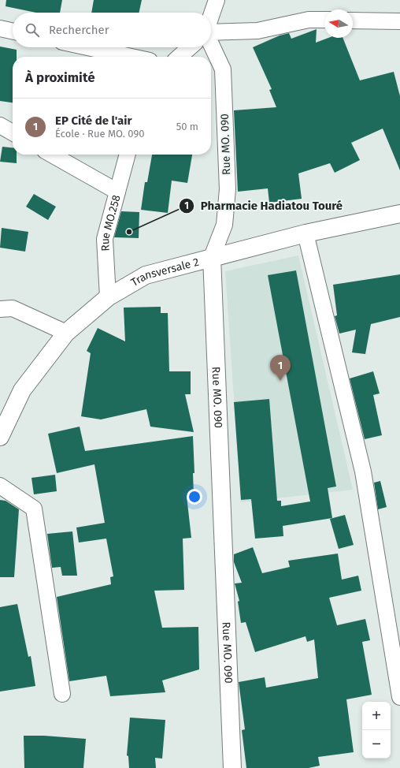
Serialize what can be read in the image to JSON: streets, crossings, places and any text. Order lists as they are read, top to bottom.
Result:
{
  "streets": {
    "street": ["Rue MO. 090", "Rue MO.258", "Transversale 2"]
  },
  "crossings": [
    ["Rue MO. 090", "Transversale 2"],
    ["Rue MO.258", "Transversale 2"]
  ],
  "places": ["Pharmacie Hadiatou Touré"],
  "north": "left",
  "page": {
    "search": "Rechercher",
    "heading": "À proximité",
    "list": [
      {
        "mark": "1",
        "name": "EP Cité de l'air",
        "note": "École · Rue MO. 090",
        "value": "50 m"
      }
    ],
    "pins": "1",
    "map_buttons": ["+", "−"]
  }
}
